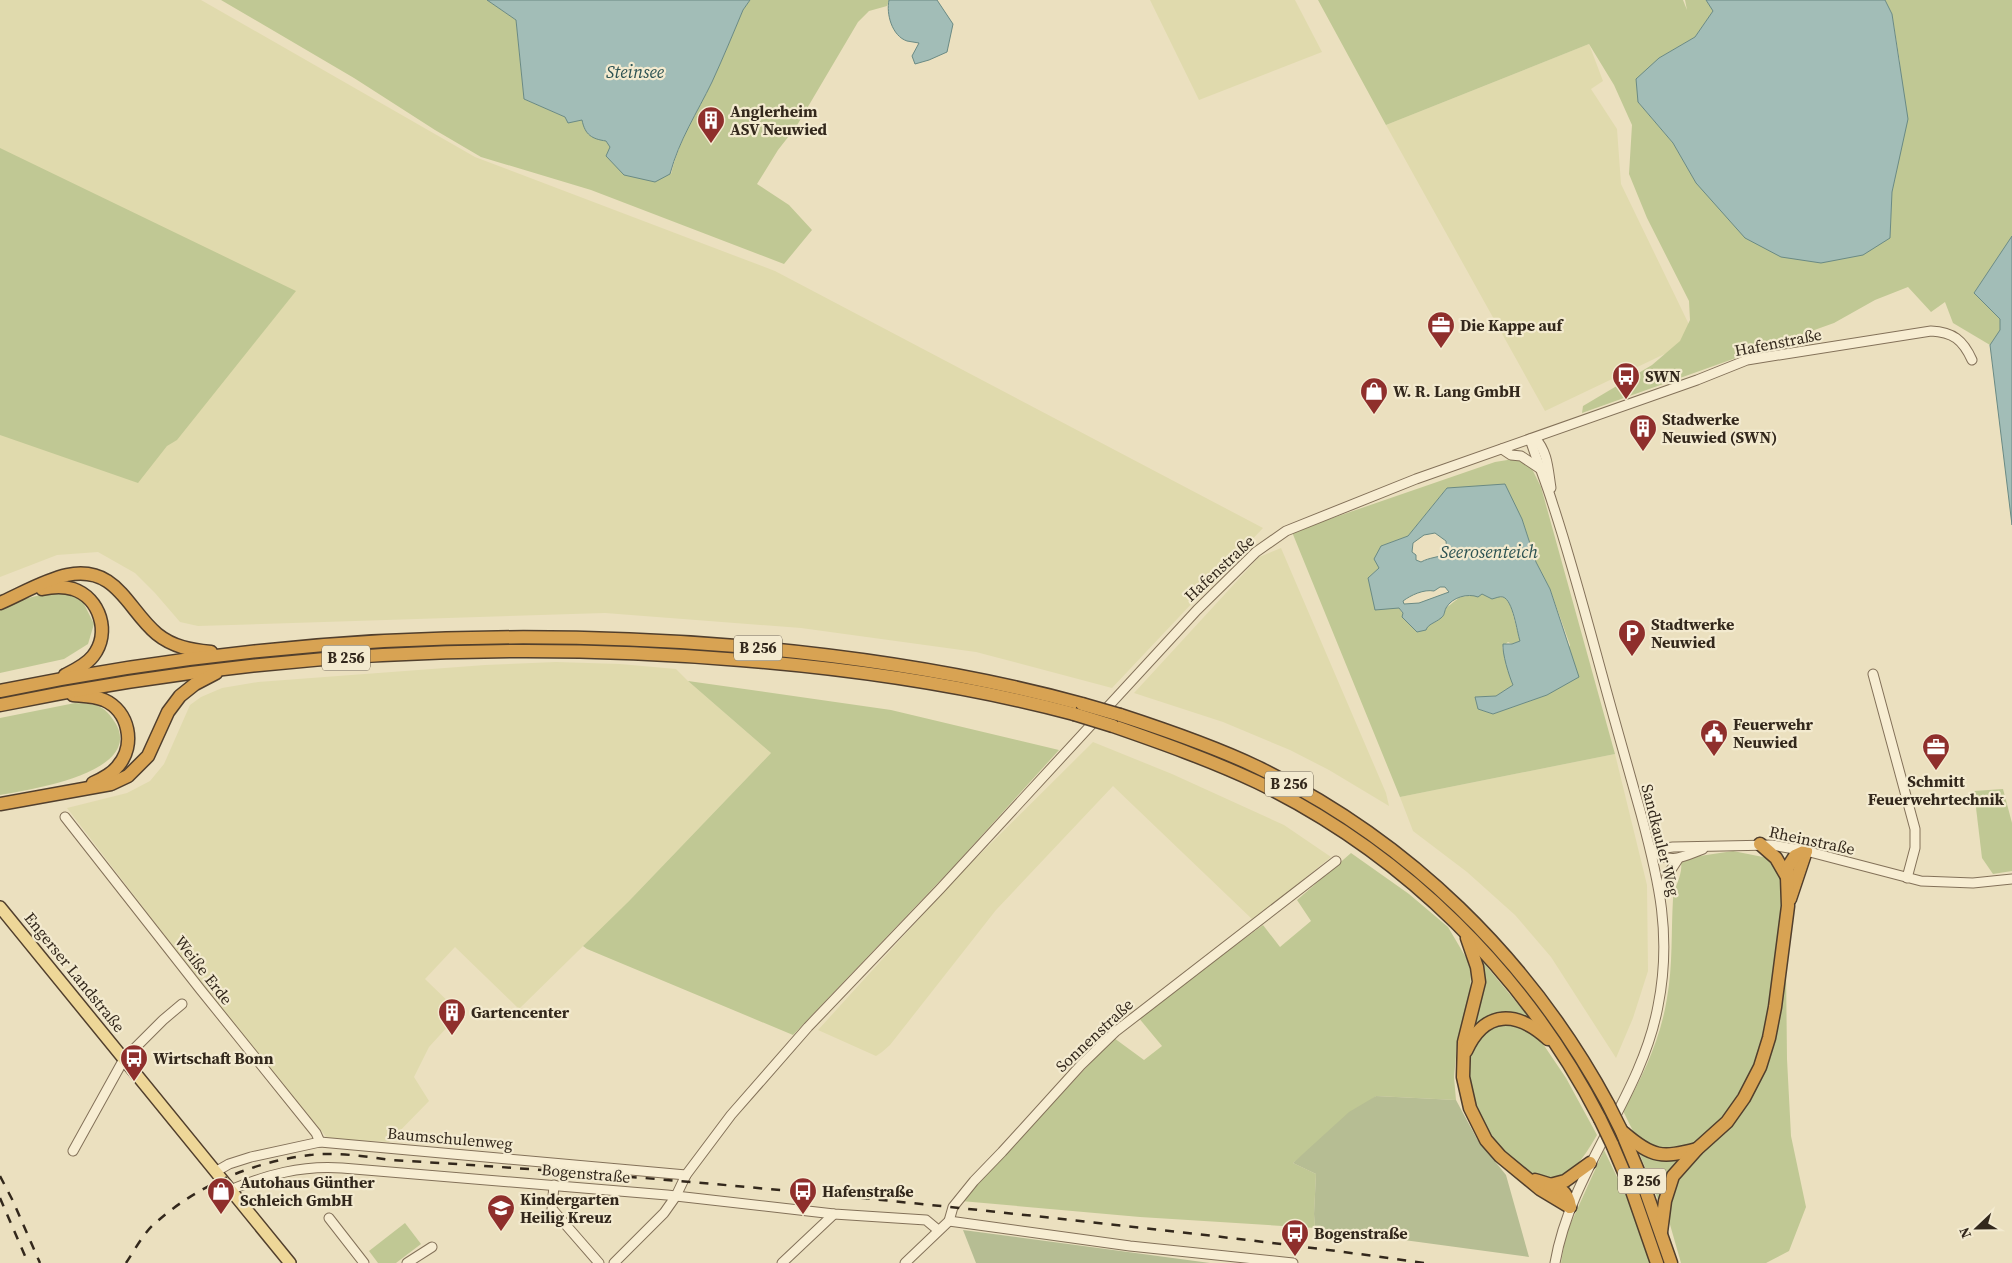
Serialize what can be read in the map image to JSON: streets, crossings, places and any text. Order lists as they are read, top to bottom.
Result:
{
  "streets": {
    "highway": ["B 256"],
    "main road": ["Engerser Landstraße"],
    "street": [
      "Hafenstraße",
      "Sandkauler Weg",
      "Rheinstraße",
      "Weiße Erde",
      "Sonnenstraße",
      "Baumschulenweg",
      "Bogenstraße"
    ]
  },
  "crossings": [
    ["Hafenstraße", "Sandkauler Weg"],
    ["Hafenstraße", "Baumschulenweg"],
    ["Hafenstraße", "Bogenstraße"],
    ["Sandkauler Weg", "Rheinstraße"],
    ["Weiße Erde", "Baumschulenweg"],
    ["Engerser Landstraße", "Baumschulenweg"],
    ["Engerser Landstraße", "Bogenstraße"],
    ["Sonnenstraße", "Bogenstraße"]
  ],
  "water": ["Steinsee", "Seerosenteich"],
  "places": {
    "building": ["Anglerheim ASV Neuwied", "Stadwerke Neuwied (SWN)", "Gartencenter"],
    "office": ["Die Kappe auf", "Schmitt Feuerwehrtechnik"],
    "bus stop": [
      "SWN",
      "Wirtschaft Bonn",
      "Hafenstraße",
      "Bogenstraße"
    ],
    "shop": ["W. R. Lang GmbH", "Autohaus Günther Schleich GmbH"],
    "parking": ["Stadtwerke Neuwied"],
    "public building": ["Feuerwehr Neuwied"],
    "school or university": ["Kindergarten Heilig Kreuz"]
  },
  "north": "left"
}
